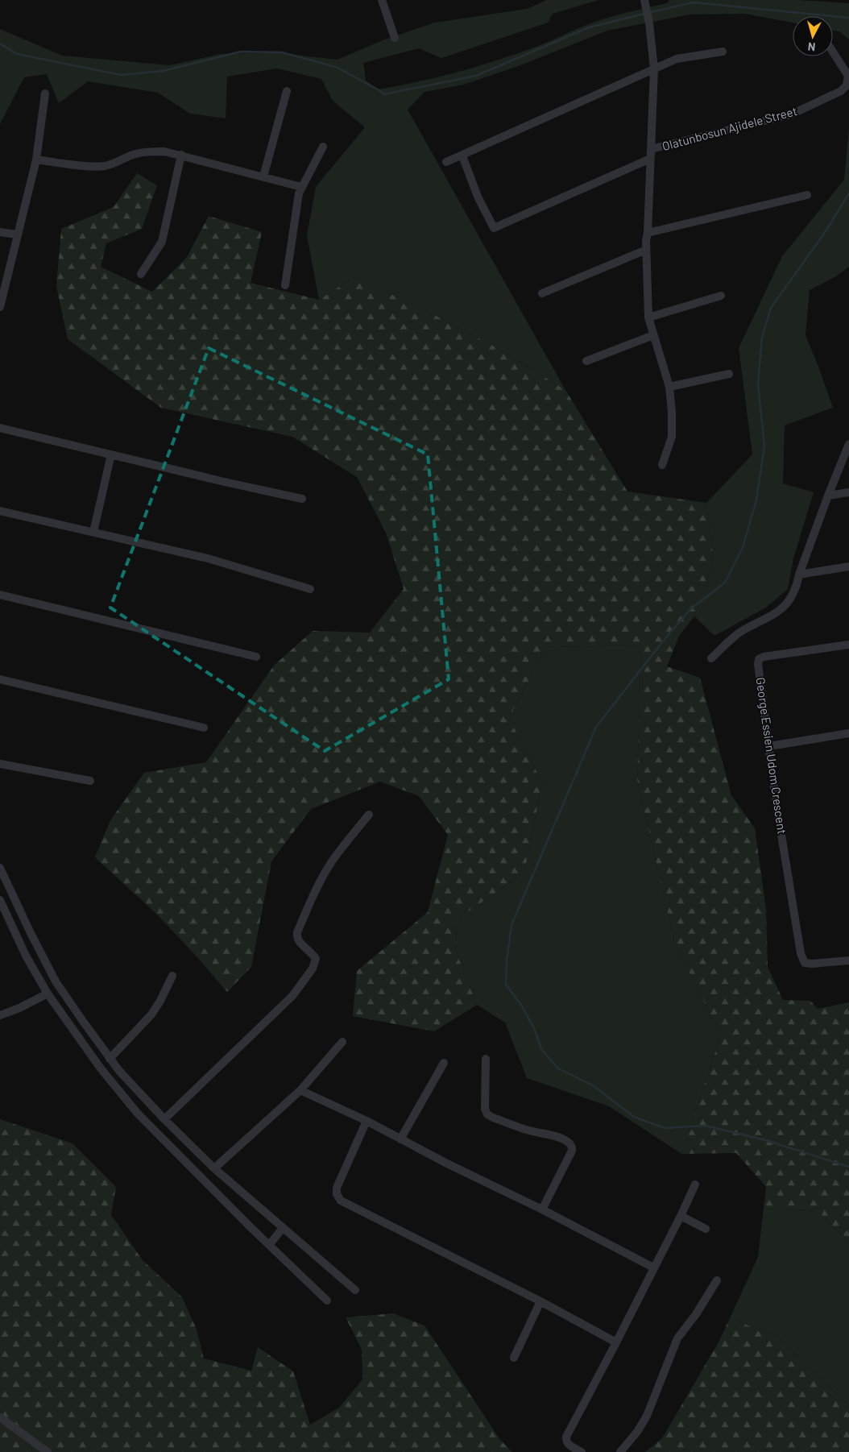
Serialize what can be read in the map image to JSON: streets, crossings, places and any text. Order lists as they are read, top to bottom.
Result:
{
  "streets": {
    "street": ["Olatunbosun Ajidele Street", "George Essien Udom Crescent"]
  },
  "north": "bottom"
}
